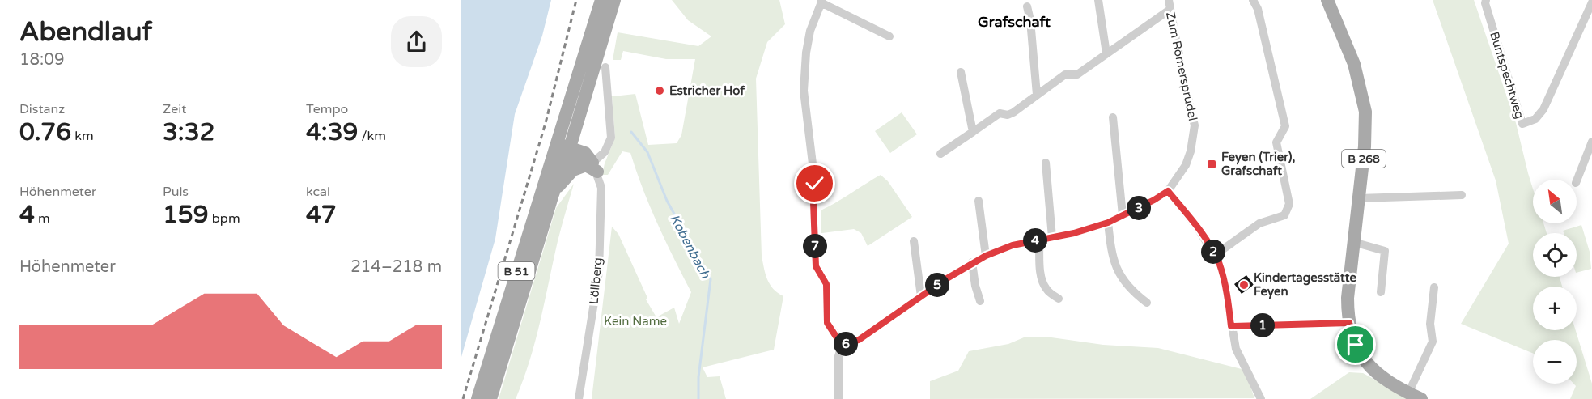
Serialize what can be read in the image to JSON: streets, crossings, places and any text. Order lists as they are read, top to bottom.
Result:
{
  "streets": {
    "main road": ["B 268", "B 51"],
    "street": ["Zum Römersprudel", "Buntspechtweg", "Löllberg"]
  },
  "districts": ["Grafschaft"],
  "water": ["Kobenbach"],
  "parks": ["Kein Name"],
  "places": {
    "other": ["Estricher Hof", "Kindertagesstätte Feyen"],
    "transit": ["Feyen (Trier), Grafschaft"]
  },
  "north": "top left",
  "page": {
    "heading": ["Abendlauf", "18:09"],
    "stats": [
      ["Distanz", "0.76 km"],
      ["Zeit", "3:32"],
      ["Tempo", "4:39 /km"],
      ["Höhenmeter", "4 m"],
      ["Puls", "159 bpm"],
      ["kcal", "47"]
    ],
    "map_buttons": ["+", "−"],
    "pins": [
      "3",
      "4",
      "7",
      "2",
      "5",
      "1",
      "6"
    ],
    "chart": ["Höhenmeter", "214–218 m"]
  }
}
